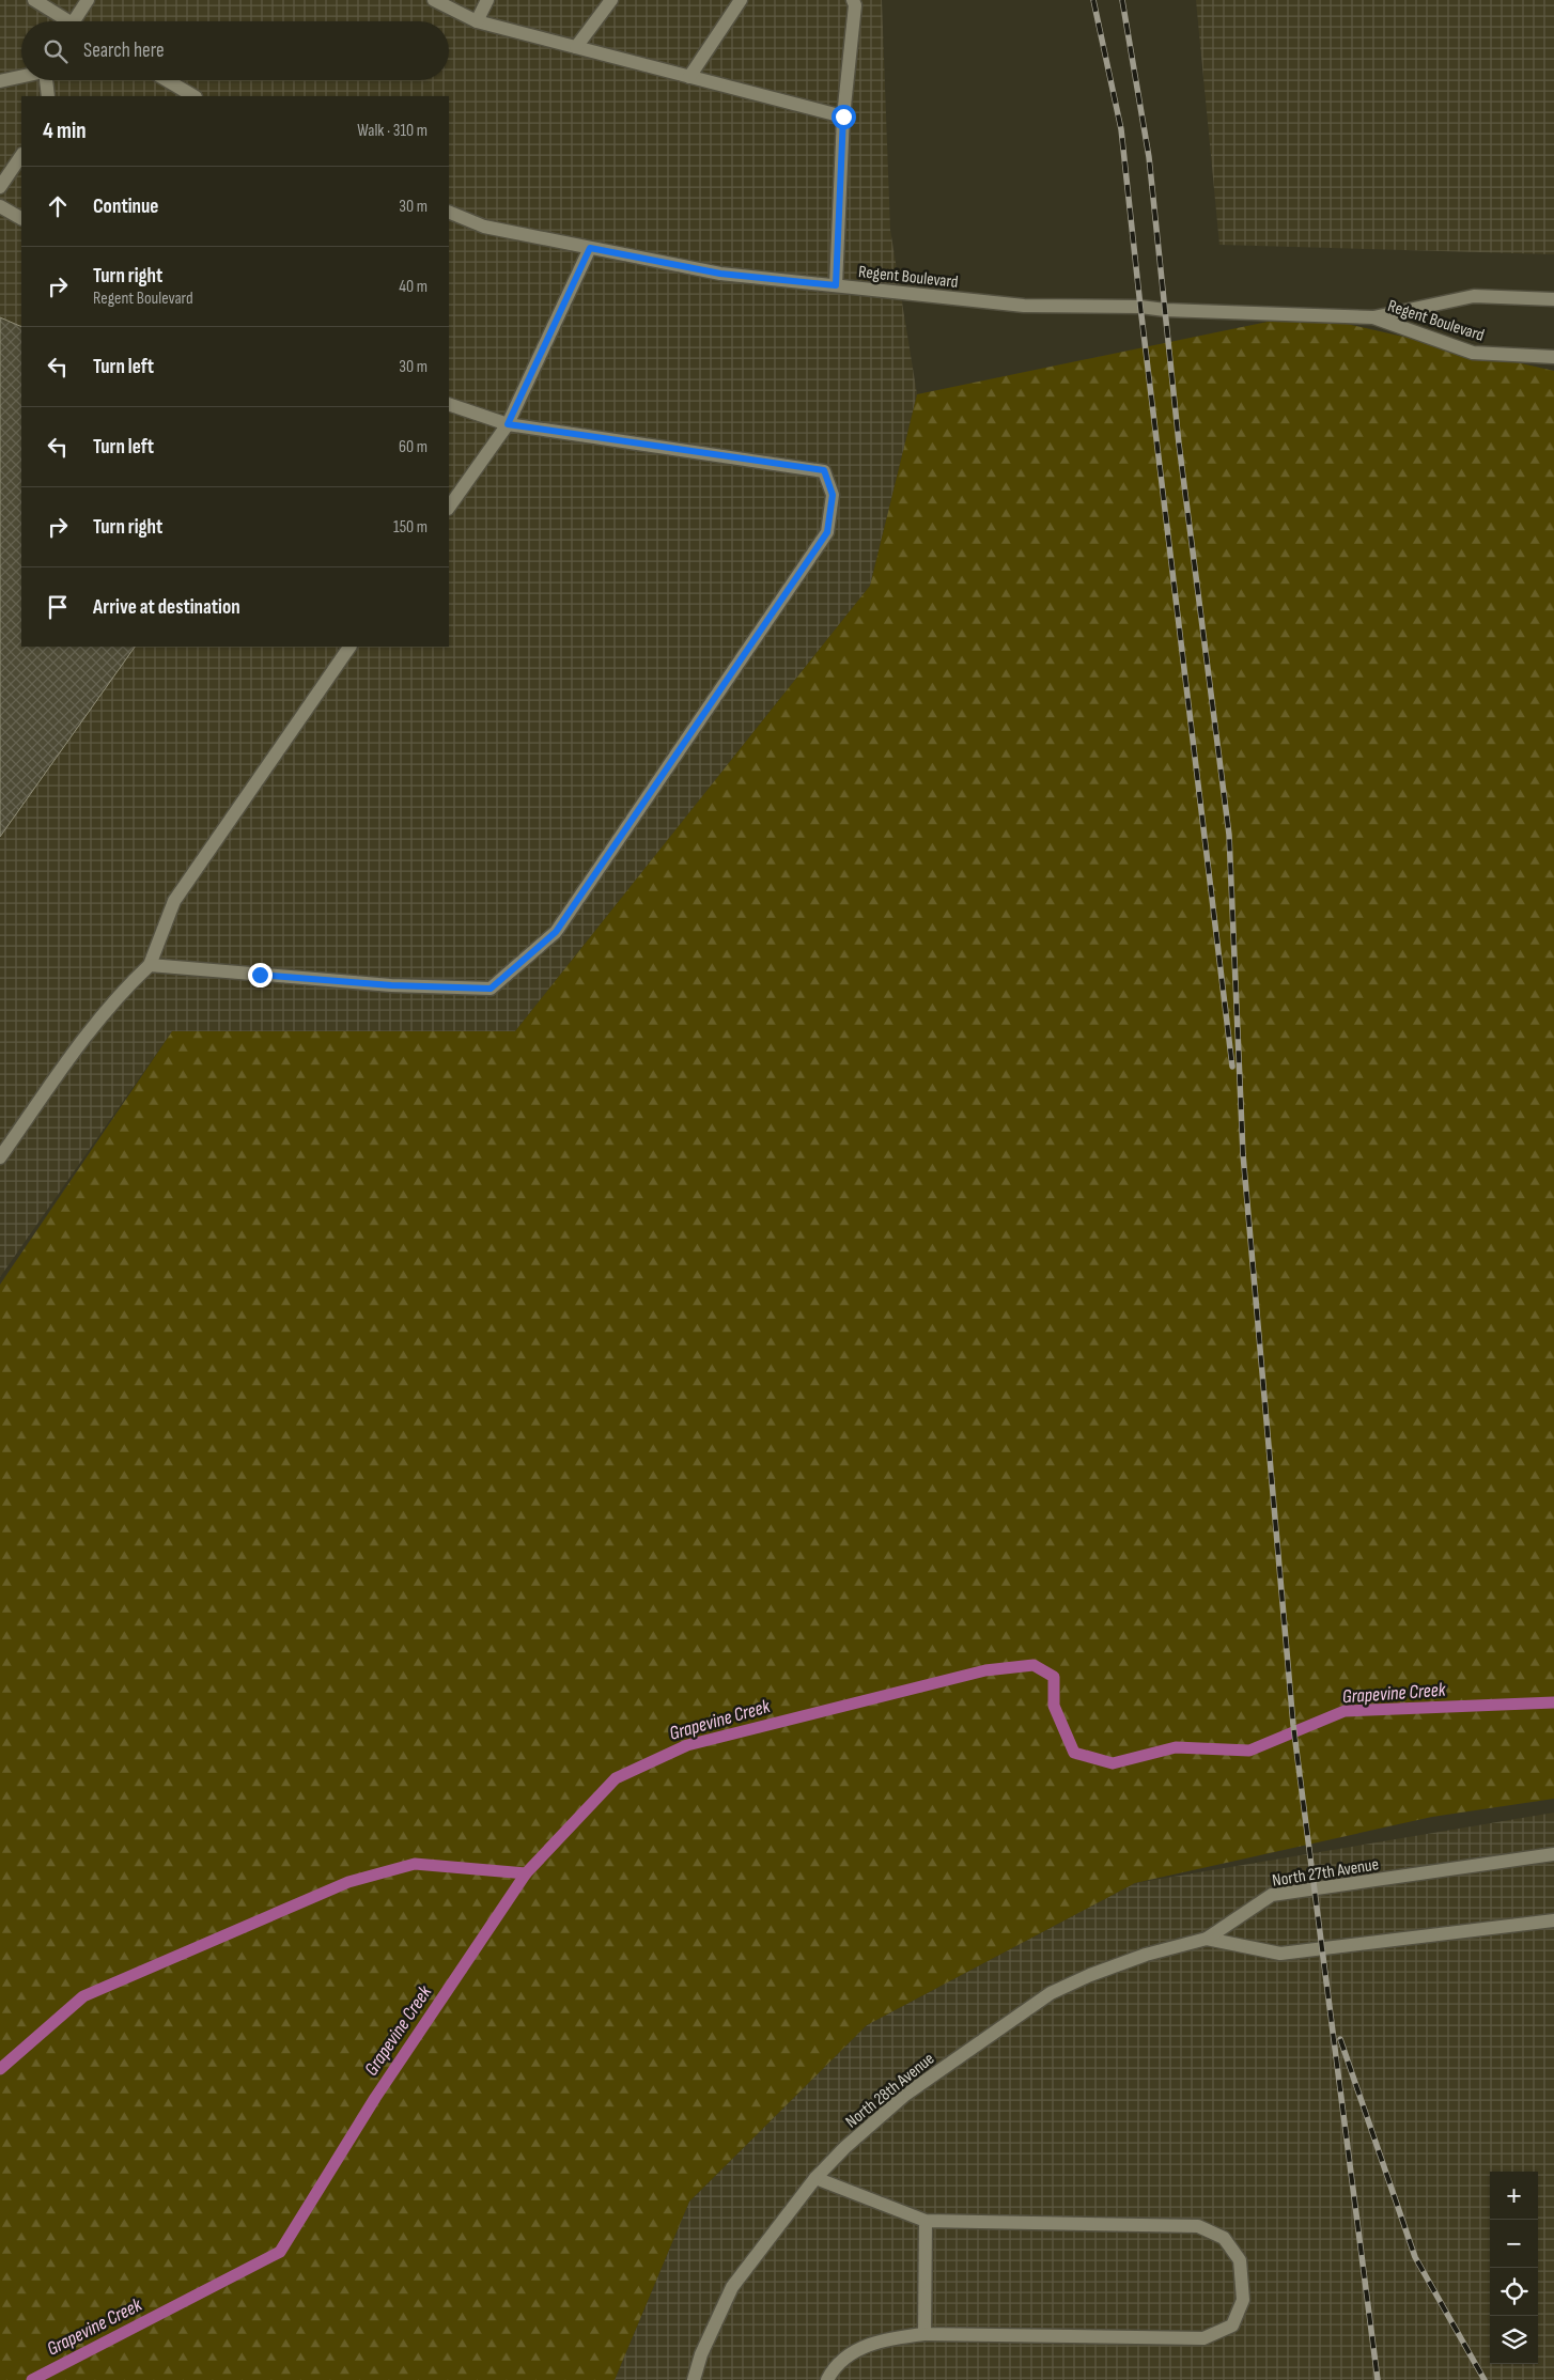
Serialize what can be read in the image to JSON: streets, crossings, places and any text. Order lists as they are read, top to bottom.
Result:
{
  "streets": {
    "street": ["Regent Boulevard", "North 27th Avenue", "North 28th Avenue"]
  },
  "crossings": [
    ["North 27th Avenue", "North 28th Avenue"]
  ],
  "water": ["Grapevine Creek"],
  "page": {
    "search": "Search here",
    "heading": ["4 min", "Walk · 310 m"],
    "list": [
      ["Continue", "30 m"],
      ["Turn right", "Regent Boulevard", "40 m"],
      ["Turn left", "30 m"],
      ["Turn left", "60 m"],
      ["Turn right", "150 m"],
      "Arrive at destination"
    ],
    "map_buttons": ["+", "−"]
  }
}
